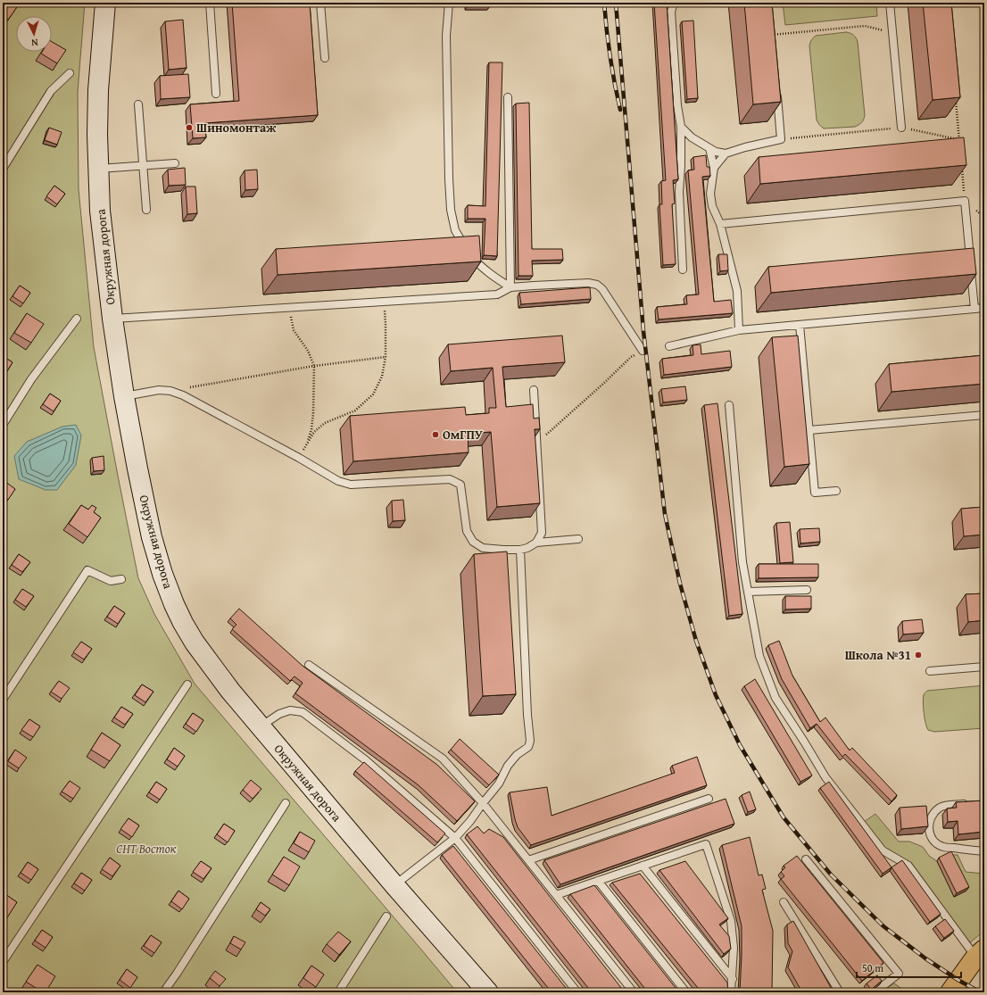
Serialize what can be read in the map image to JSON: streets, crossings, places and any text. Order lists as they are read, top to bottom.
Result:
{
  "streets": {
    "main road": ["Окружная дорога"]
  },
  "parks": ["СНТ Восток"],
  "places": ["Шиномонтаж", "ОмГПУ", "Школа №31"],
  "scale_bar": "50 m",
  "north": "bottom"
}
